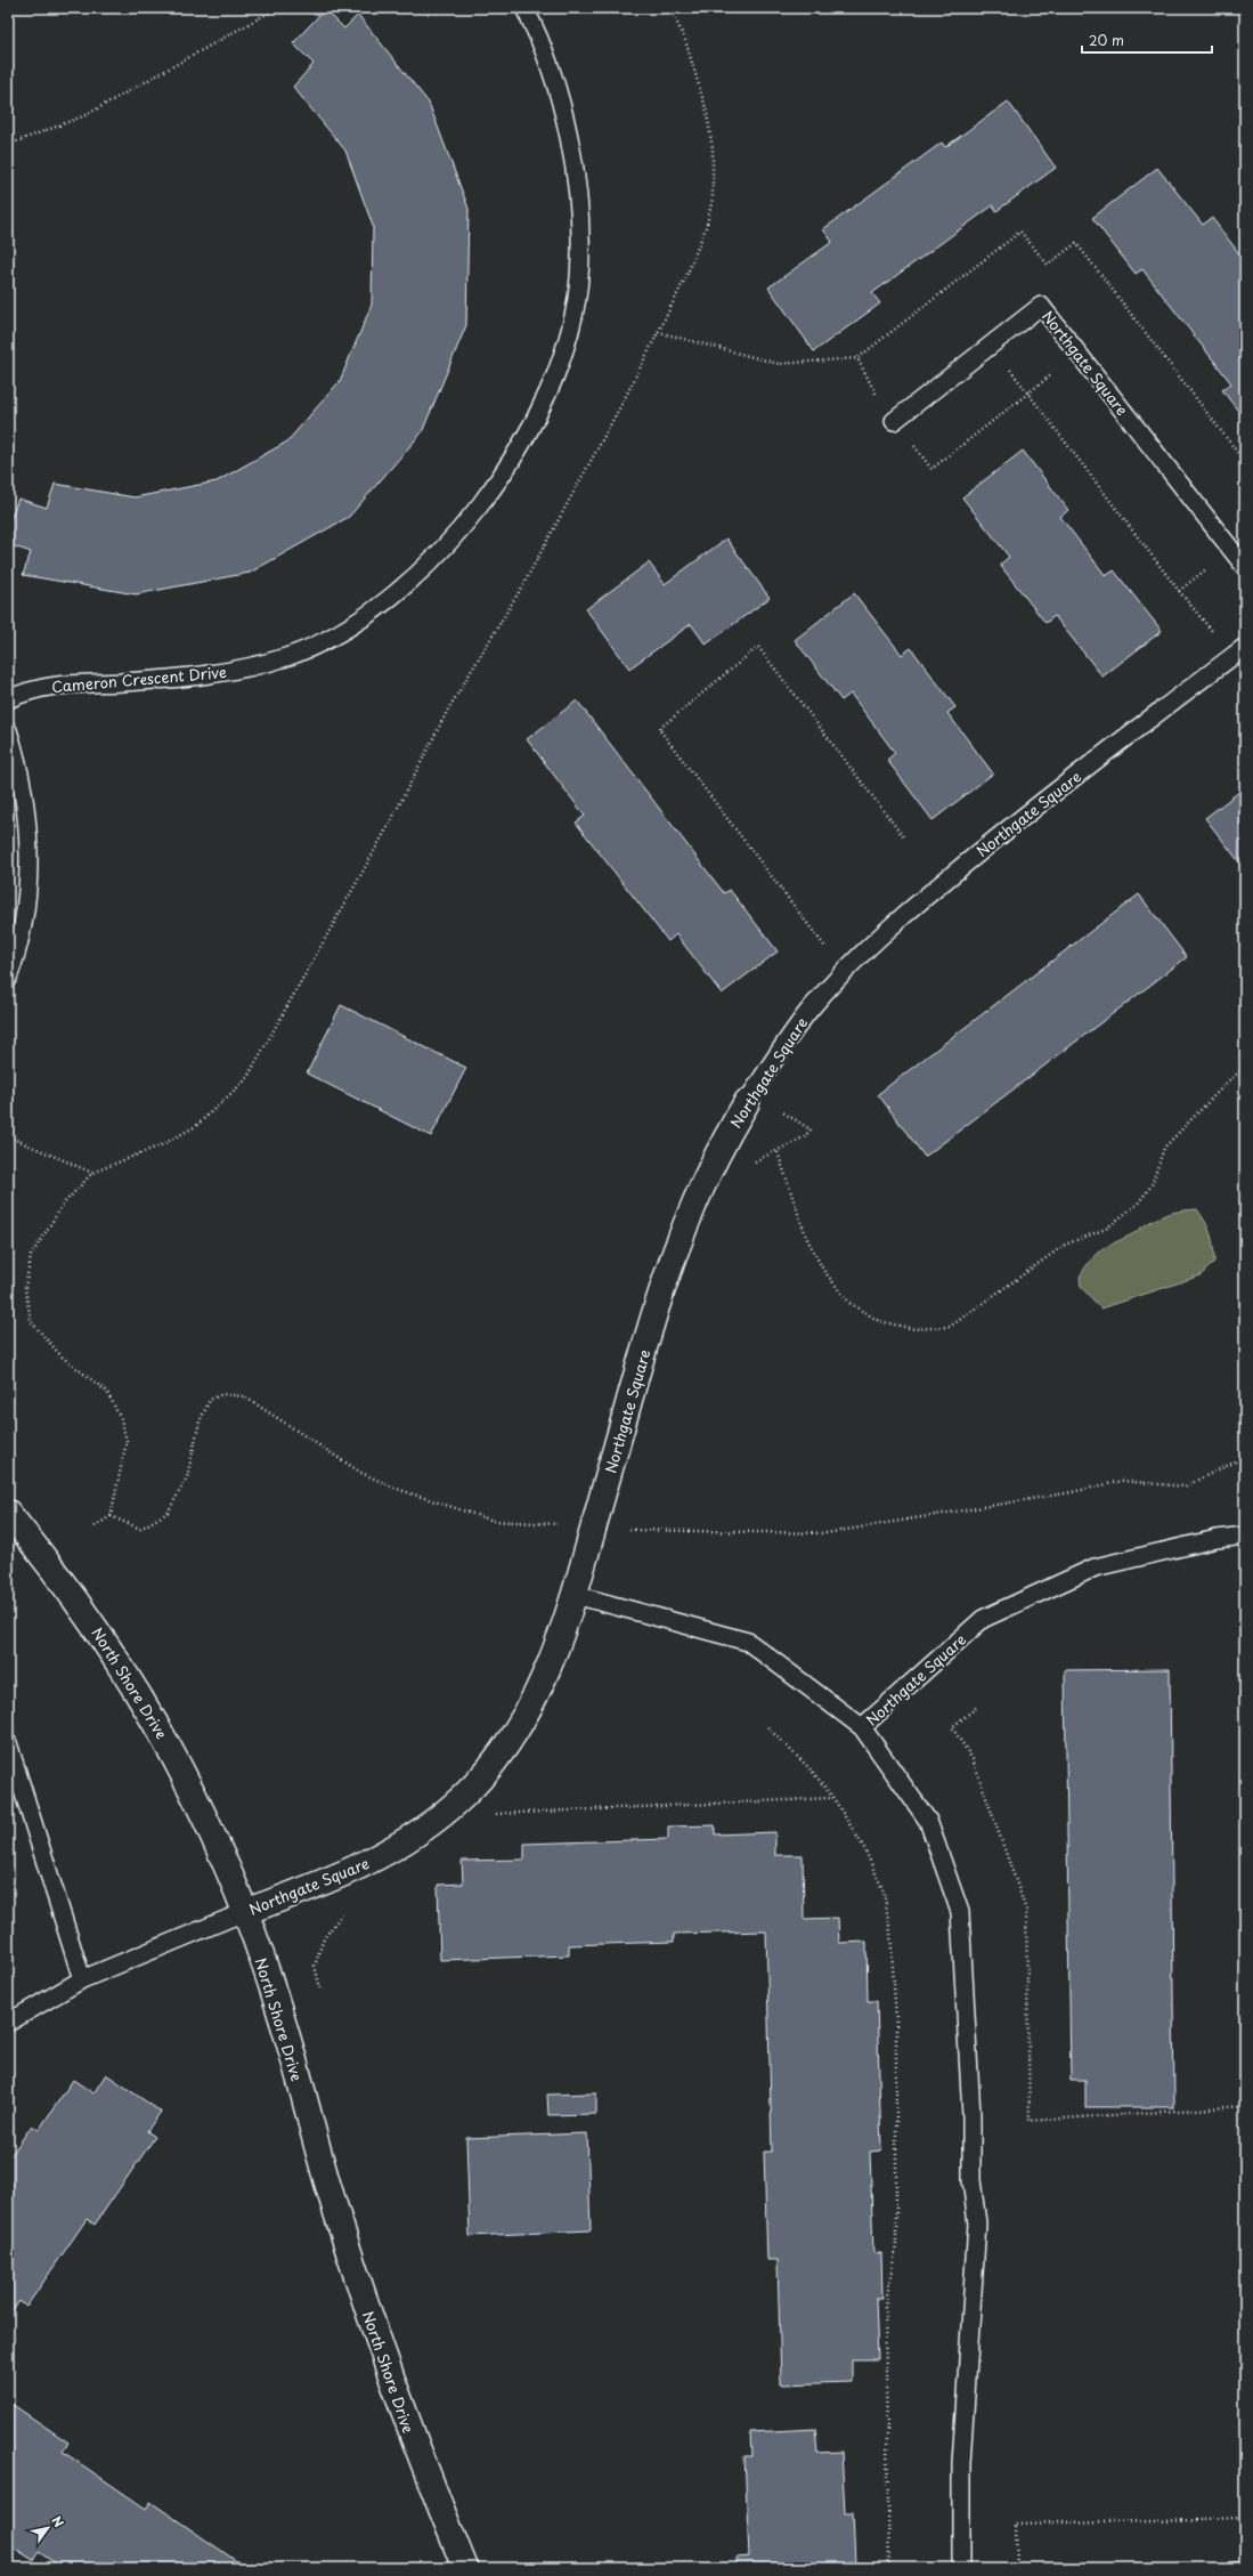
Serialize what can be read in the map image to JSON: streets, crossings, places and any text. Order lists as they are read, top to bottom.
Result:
{
  "streets": {
    "street": ["Northgate Square", "North Shore Drive"],
    "lane": ["Cameron Crescent Drive"]
  },
  "crossings": [
    ["Northgate Square", "North Shore Drive"]
  ],
  "scale_bar": "20 m",
  "north": "top right"
}
